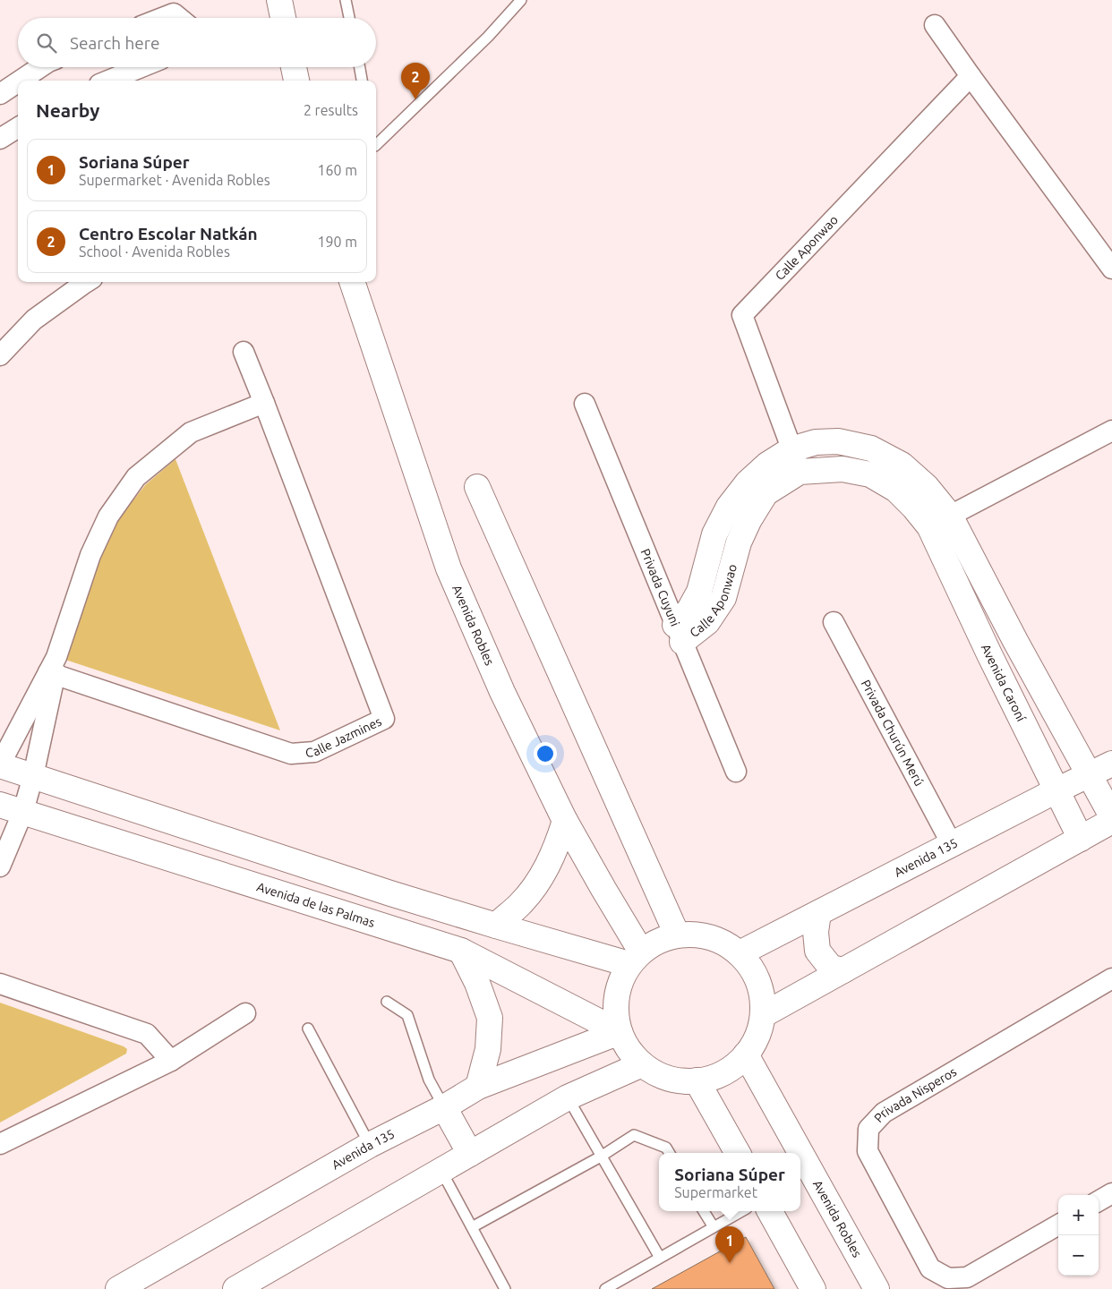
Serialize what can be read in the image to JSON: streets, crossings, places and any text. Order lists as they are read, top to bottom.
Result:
{
  "streets": {
    "main road": [
      "Calle Aponwao",
      "Avenida Robles",
      "Avenida Caroní",
      "Avenida 135",
      "Avenida de las Palmas"
    ],
    "street": [
      "Privada Cuyuni",
      "Privada Churún Merú",
      "Calle Jazmines",
      "Privada Nisperos"
    ]
  },
  "crossings": [
    ["Calle Aponwao", "Privada Cuyuni"],
    ["Calle Aponwao", "Avenida Caroní"],
    ["Avenida Robles", "Avenida 135"],
    ["Avenida Robles", "Avenida de las Palmas"],
    ["Avenida Caroní", "Avenida 135"],
    ["Privada Churún Merú", "Avenida 135"],
    ["Avenida 135", "Avenida de las Palmas"]
  ],
  "page": {
    "search": "Search here",
    "pins": ["2", "1"],
    "heading": ["Nearby", "2 results"],
    "list": [
      {
        "mark": "1",
        "name": "Soriana Súper",
        "note": "Supermarket · Avenida Robles",
        "value": "160 m"
      },
      {
        "mark": "2",
        "name": "Centro Escolar Natkán",
        "note": "School · Avenida Robles",
        "value": "190 m"
      }
    ],
    "popup": ["Soriana Súper", "Supermarket"],
    "map_buttons": ["+", "−"]
  }
}
